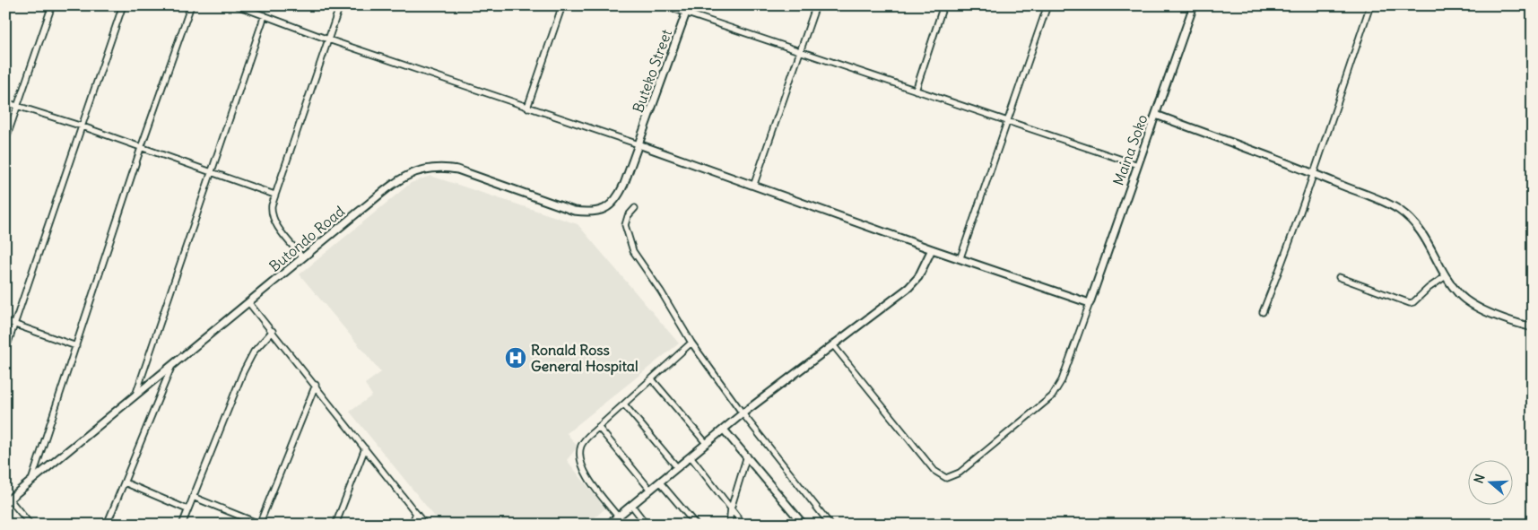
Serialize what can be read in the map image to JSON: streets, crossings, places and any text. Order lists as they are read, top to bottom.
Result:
{
  "streets": {
    "street": ["Buteko Street", "Maina Soko", "Butondo Road"]
  },
  "crossings": [
    ["Buteko Street", "Butondo Road"]
  ],
  "places": {
    "hospital": ["Ronald Ross General Hospital"]
  },
  "north": "left"
}
